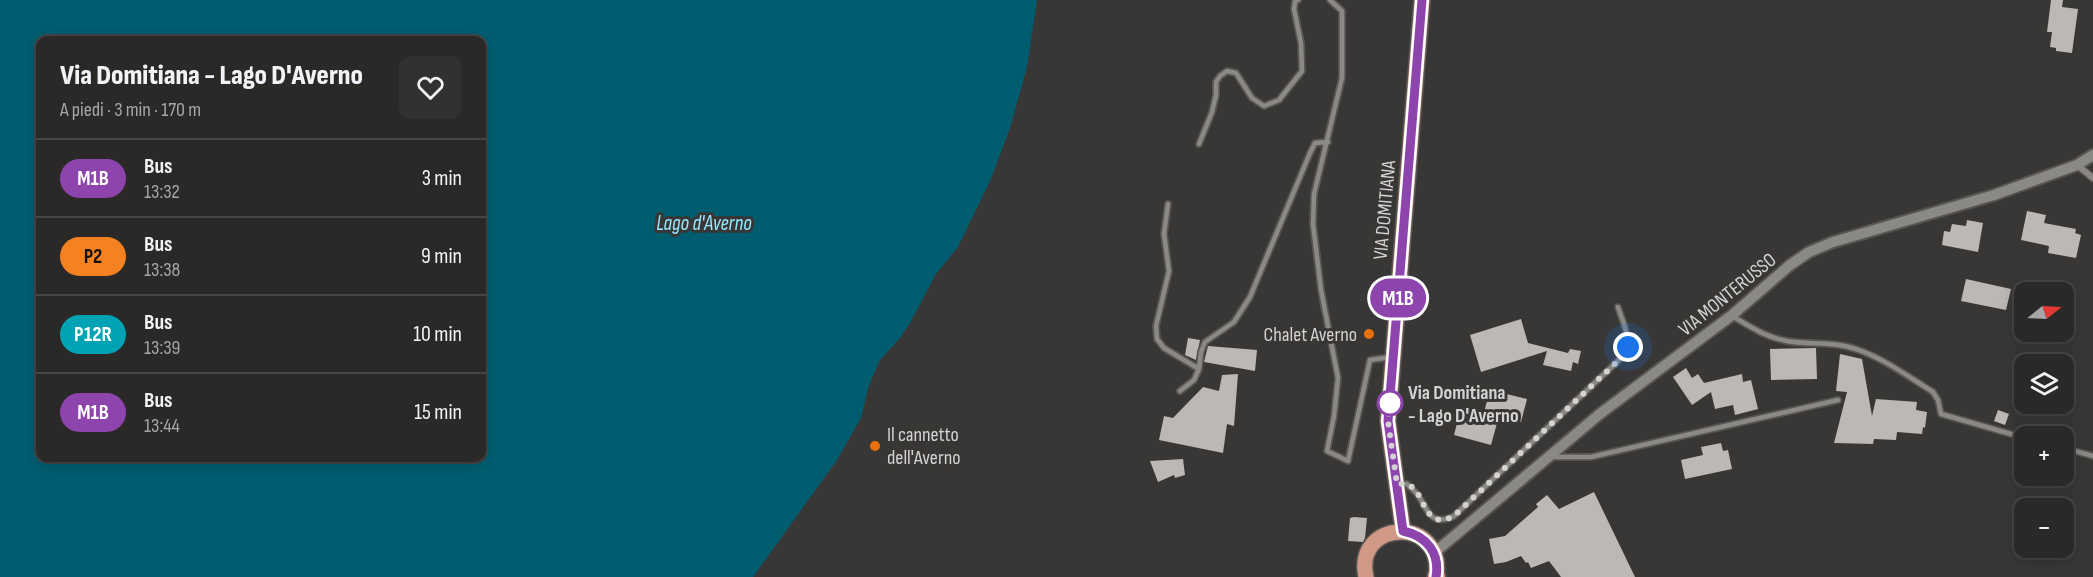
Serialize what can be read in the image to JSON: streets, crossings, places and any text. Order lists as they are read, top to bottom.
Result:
{
  "streets": {
    "main road": ["VIA DOMITIANA"],
    "street": ["VIA MONTERUSSO"]
  },
  "water": ["Lago d'Averno"],
  "places": ["Chalet Averno", "Via Domitiana - Lago D'Averno", "Il cannetto dell'Averno"],
  "lines": ["bus line M1B"],
  "north": "right",
  "page": {
    "on_map": "M1B",
    "heading": ["Via Domitiana - Lago D'Averno", "A piedi · 3 min · 170 m"],
    "list": [
      {
        "mark": "M1B",
        "name": "Bus",
        "note": "13:32",
        "value": "3 min"
      },
      {
        "mark": "P2",
        "name": "Bus",
        "note": "13:38",
        "value": "9 min"
      },
      {
        "mark": "P12R",
        "name": "Bus",
        "note": "13:39",
        "value": "10 min"
      },
      {
        "mark": "M1B",
        "name": "Bus",
        "note": "13:44",
        "value": "15 min"
      }
    ],
    "map_buttons": ["+", "−"]
  }
}
